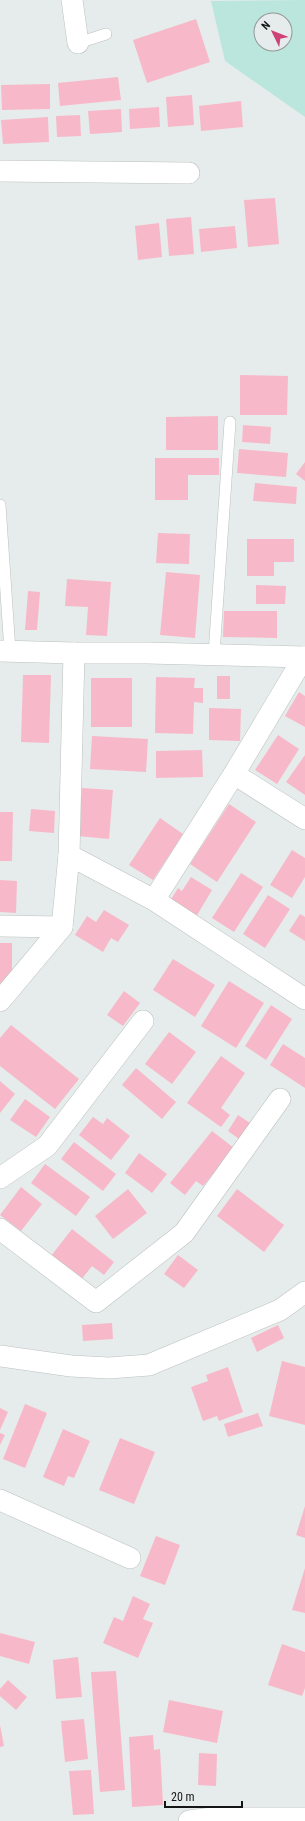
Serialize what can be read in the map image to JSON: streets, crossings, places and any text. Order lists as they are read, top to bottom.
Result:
{
  "scale_bar": "20 m",
  "north": "top left"
}
